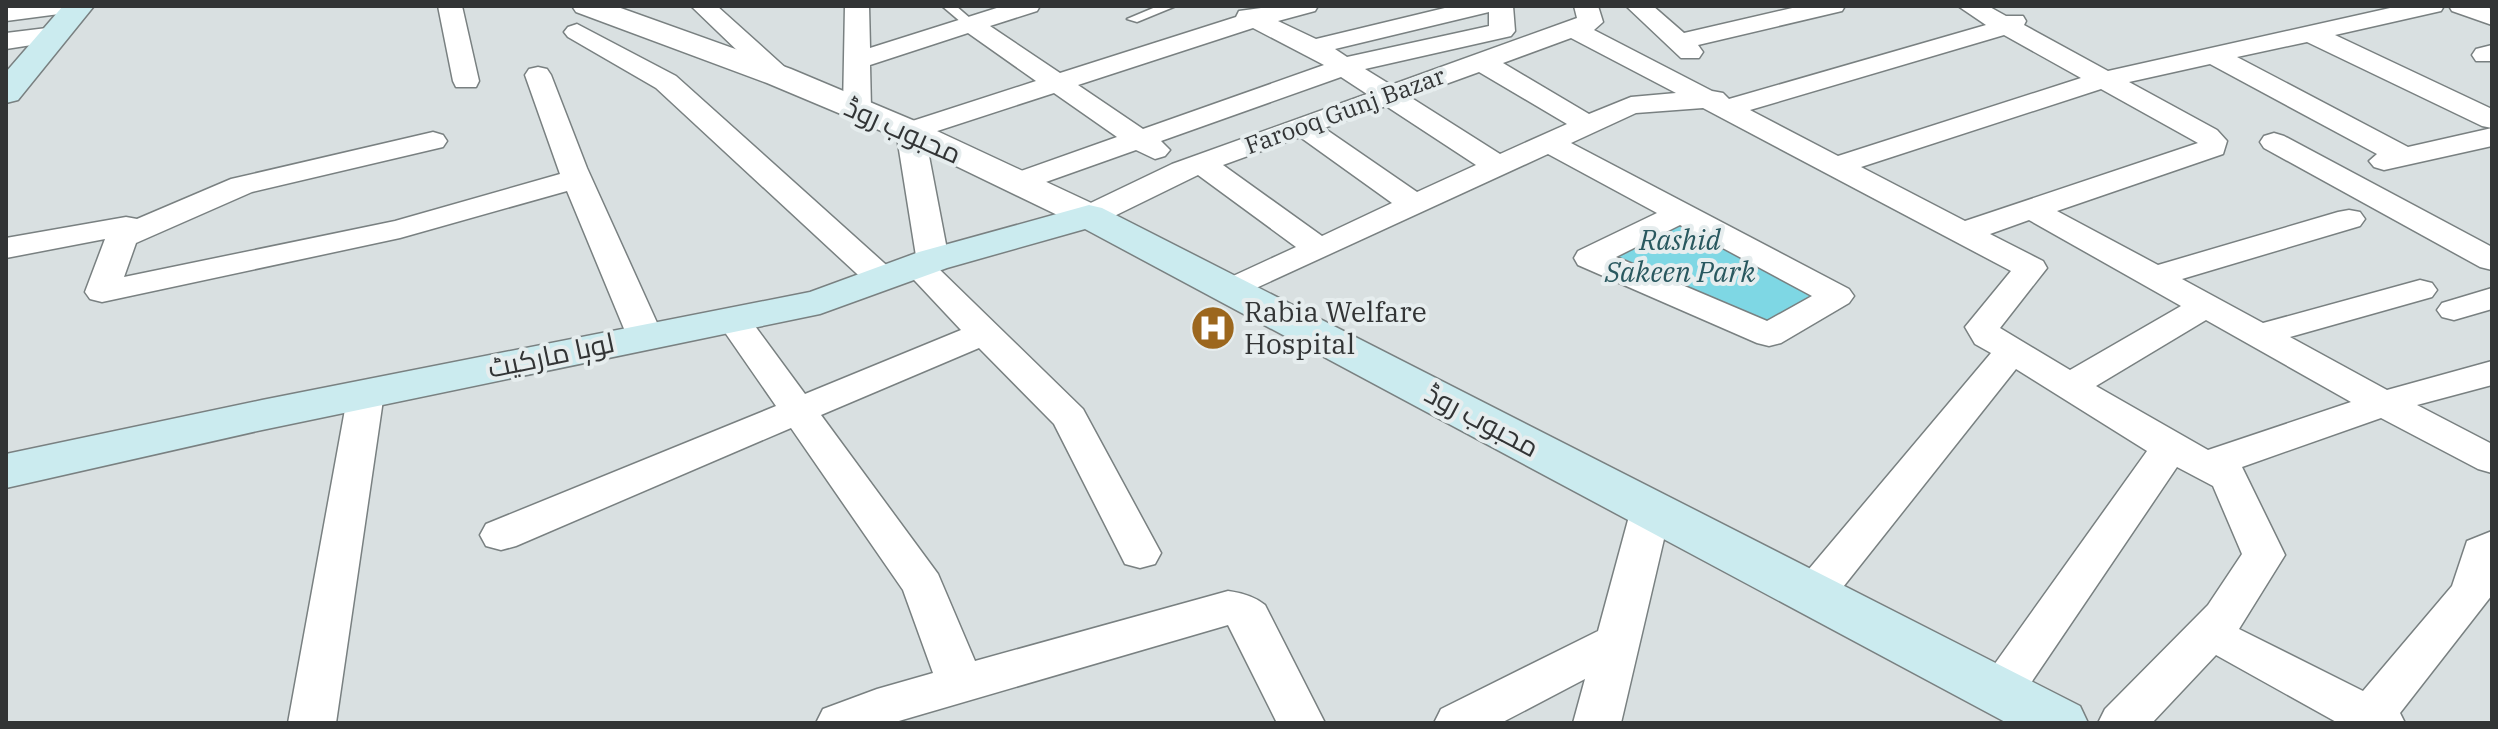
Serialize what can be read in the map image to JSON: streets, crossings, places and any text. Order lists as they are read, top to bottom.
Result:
{
  "streets": {
    "main road": ["محبوب روڈ", "لوہا مارکیٹ"],
    "street": ["Farooq Gunj Bazar"]
  },
  "crossings": [
    ["Farooq Gunj Bazar", "محبوب روڈ"],
    ["Farooq Gunj Bazar", "لوہا مارکیٹ"],
    ["محبوب روڈ", "لوہا مارکیٹ"]
  ],
  "parks": ["Rashid Sakeen Park"],
  "places": {
    "hospital": ["Rabia Welfare Hospital"]
  }
}
